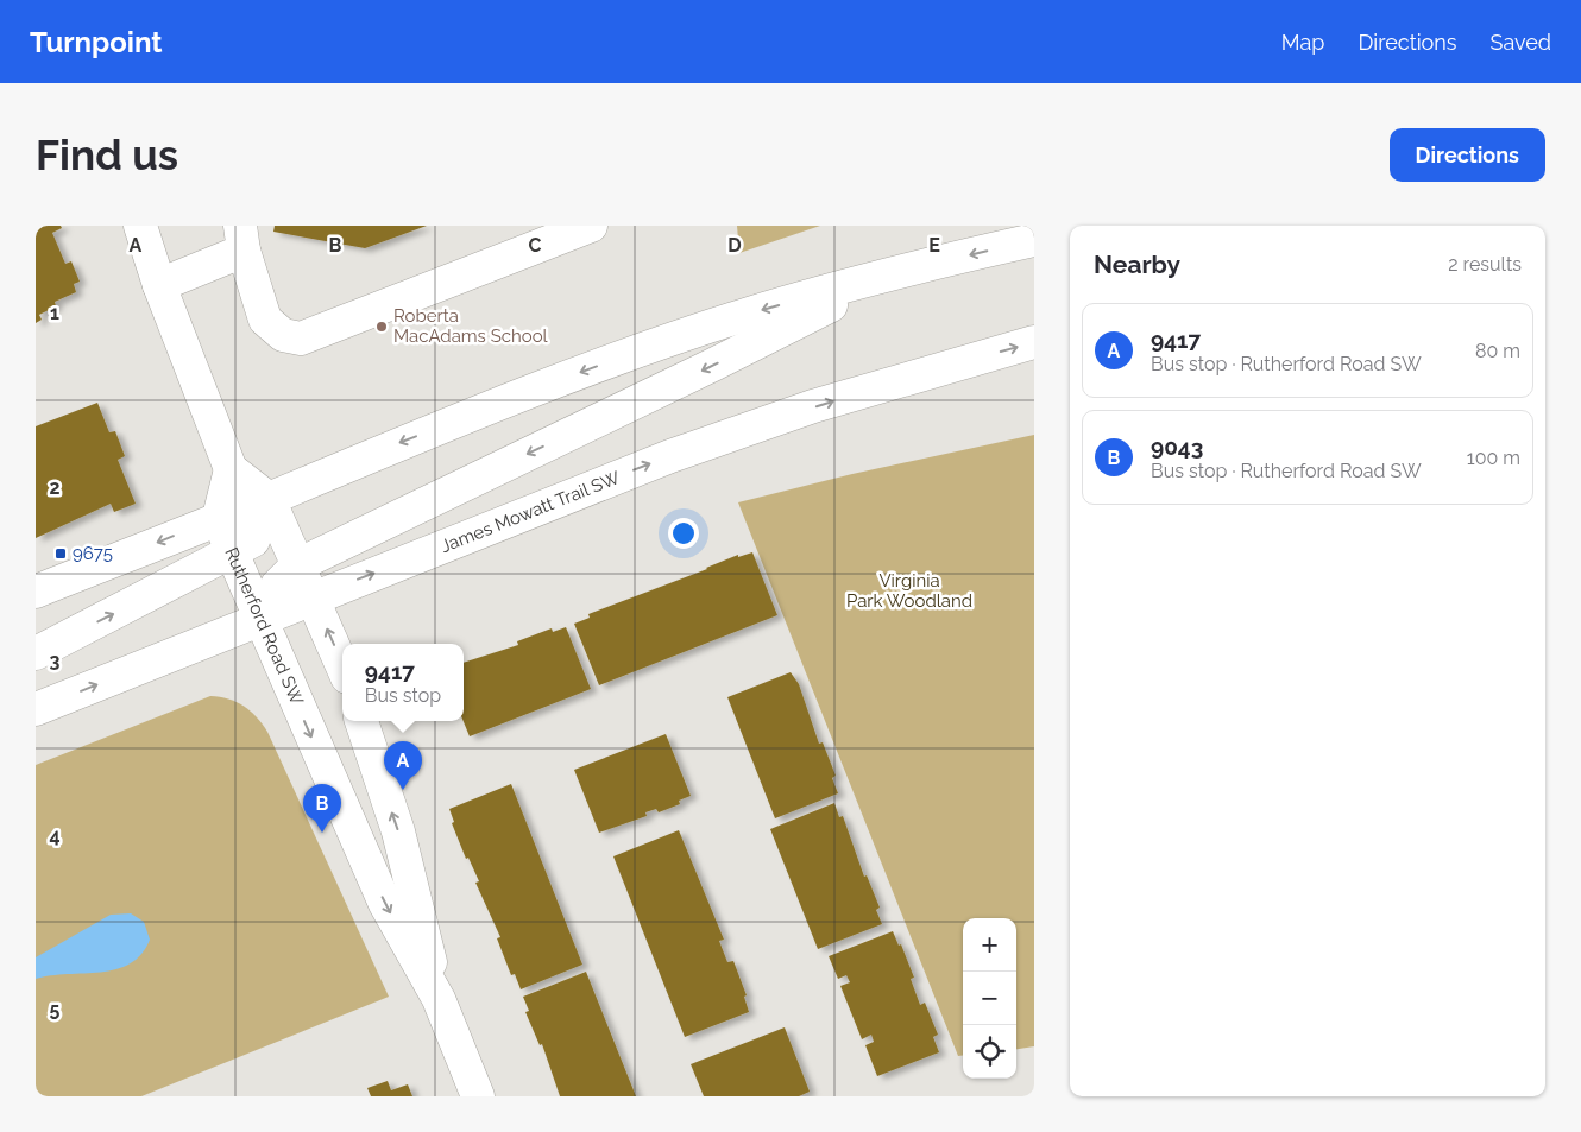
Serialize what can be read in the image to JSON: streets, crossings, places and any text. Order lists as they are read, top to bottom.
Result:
{
  "streets": {
    "main road": ["James Mowatt Trail SW", "Rutherford Road SW"]
  },
  "crossings": [
    ["James Mowatt Trail SW", "Rutherford Road SW"]
  ],
  "parks": ["Virginia Park Woodland"],
  "places": {
    "other": ["Roberta MacAdams School"],
    "transit": ["9675"]
  },
  "page": {
    "header": "Turnpoint",
    "nav": ["Map", "Directions", "Saved"],
    "buttons": "Directions",
    "title": "Find us",
    "heading": ["Nearby", "2 results"],
    "list": [
      {
        "mark": "A",
        "name": "9417",
        "note": "Bus stop · Rutherford Road SW",
        "value": "80 m"
      },
      {
        "mark": "B",
        "name": "9043",
        "note": "Bus stop · Rutherford Road SW",
        "value": "100 m"
      }
    ],
    "popup": ["9417", "Bus stop"],
    "pins": ["A", "B"],
    "map_buttons": ["+", "−"]
  },
  "grid": {
    "columns": [
      "A",
      "B",
      "C",
      "D",
      "E"
    ],
    "rows": [
      "1",
      "2",
      "3",
      "4",
      "5"
    ]
  }
}
